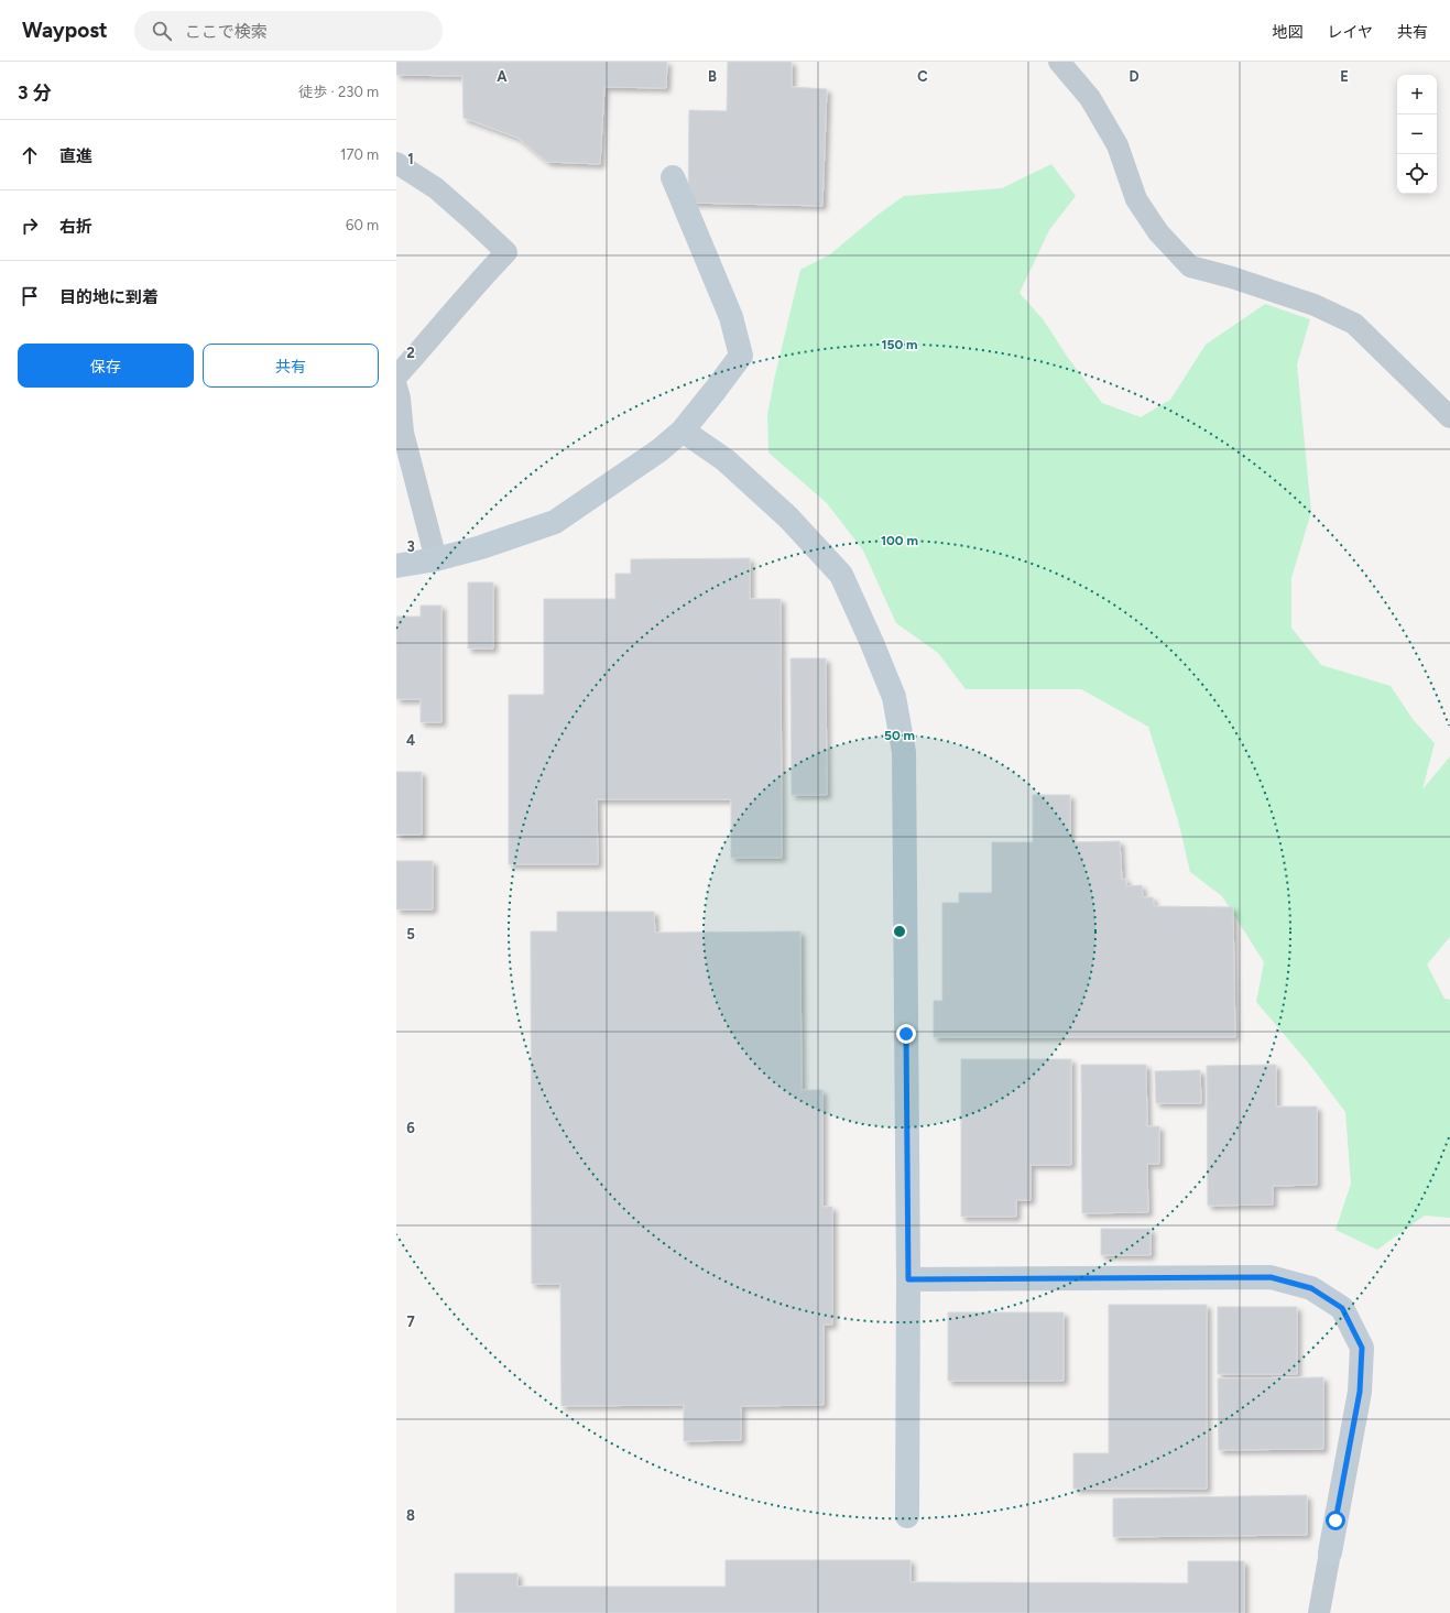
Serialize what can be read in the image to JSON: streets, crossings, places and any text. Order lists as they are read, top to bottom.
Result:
{
  "page": {
    "header": "Waypost",
    "search": "ここで検索",
    "nav": ["地図", "レイヤ", "共有"],
    "heading": ["3 分", "徒歩 · 230 m"],
    "map_buttons": ["+", "−"],
    "list": [
      ["直進", "170 m"],
      ["右折", "60 m"],
      "目的地に到着"
    ],
    "buttons": ["保存", "共有"]
  },
  "grid": {
    "columns": [
      "A",
      "B",
      "C",
      "D",
      "E"
    ],
    "rows": [
      "1",
      "2",
      "3",
      "4",
      "5",
      "6",
      "7",
      "8"
    ]
  },
  "rings": ["150 m", "100 m", "50 m"]
}
